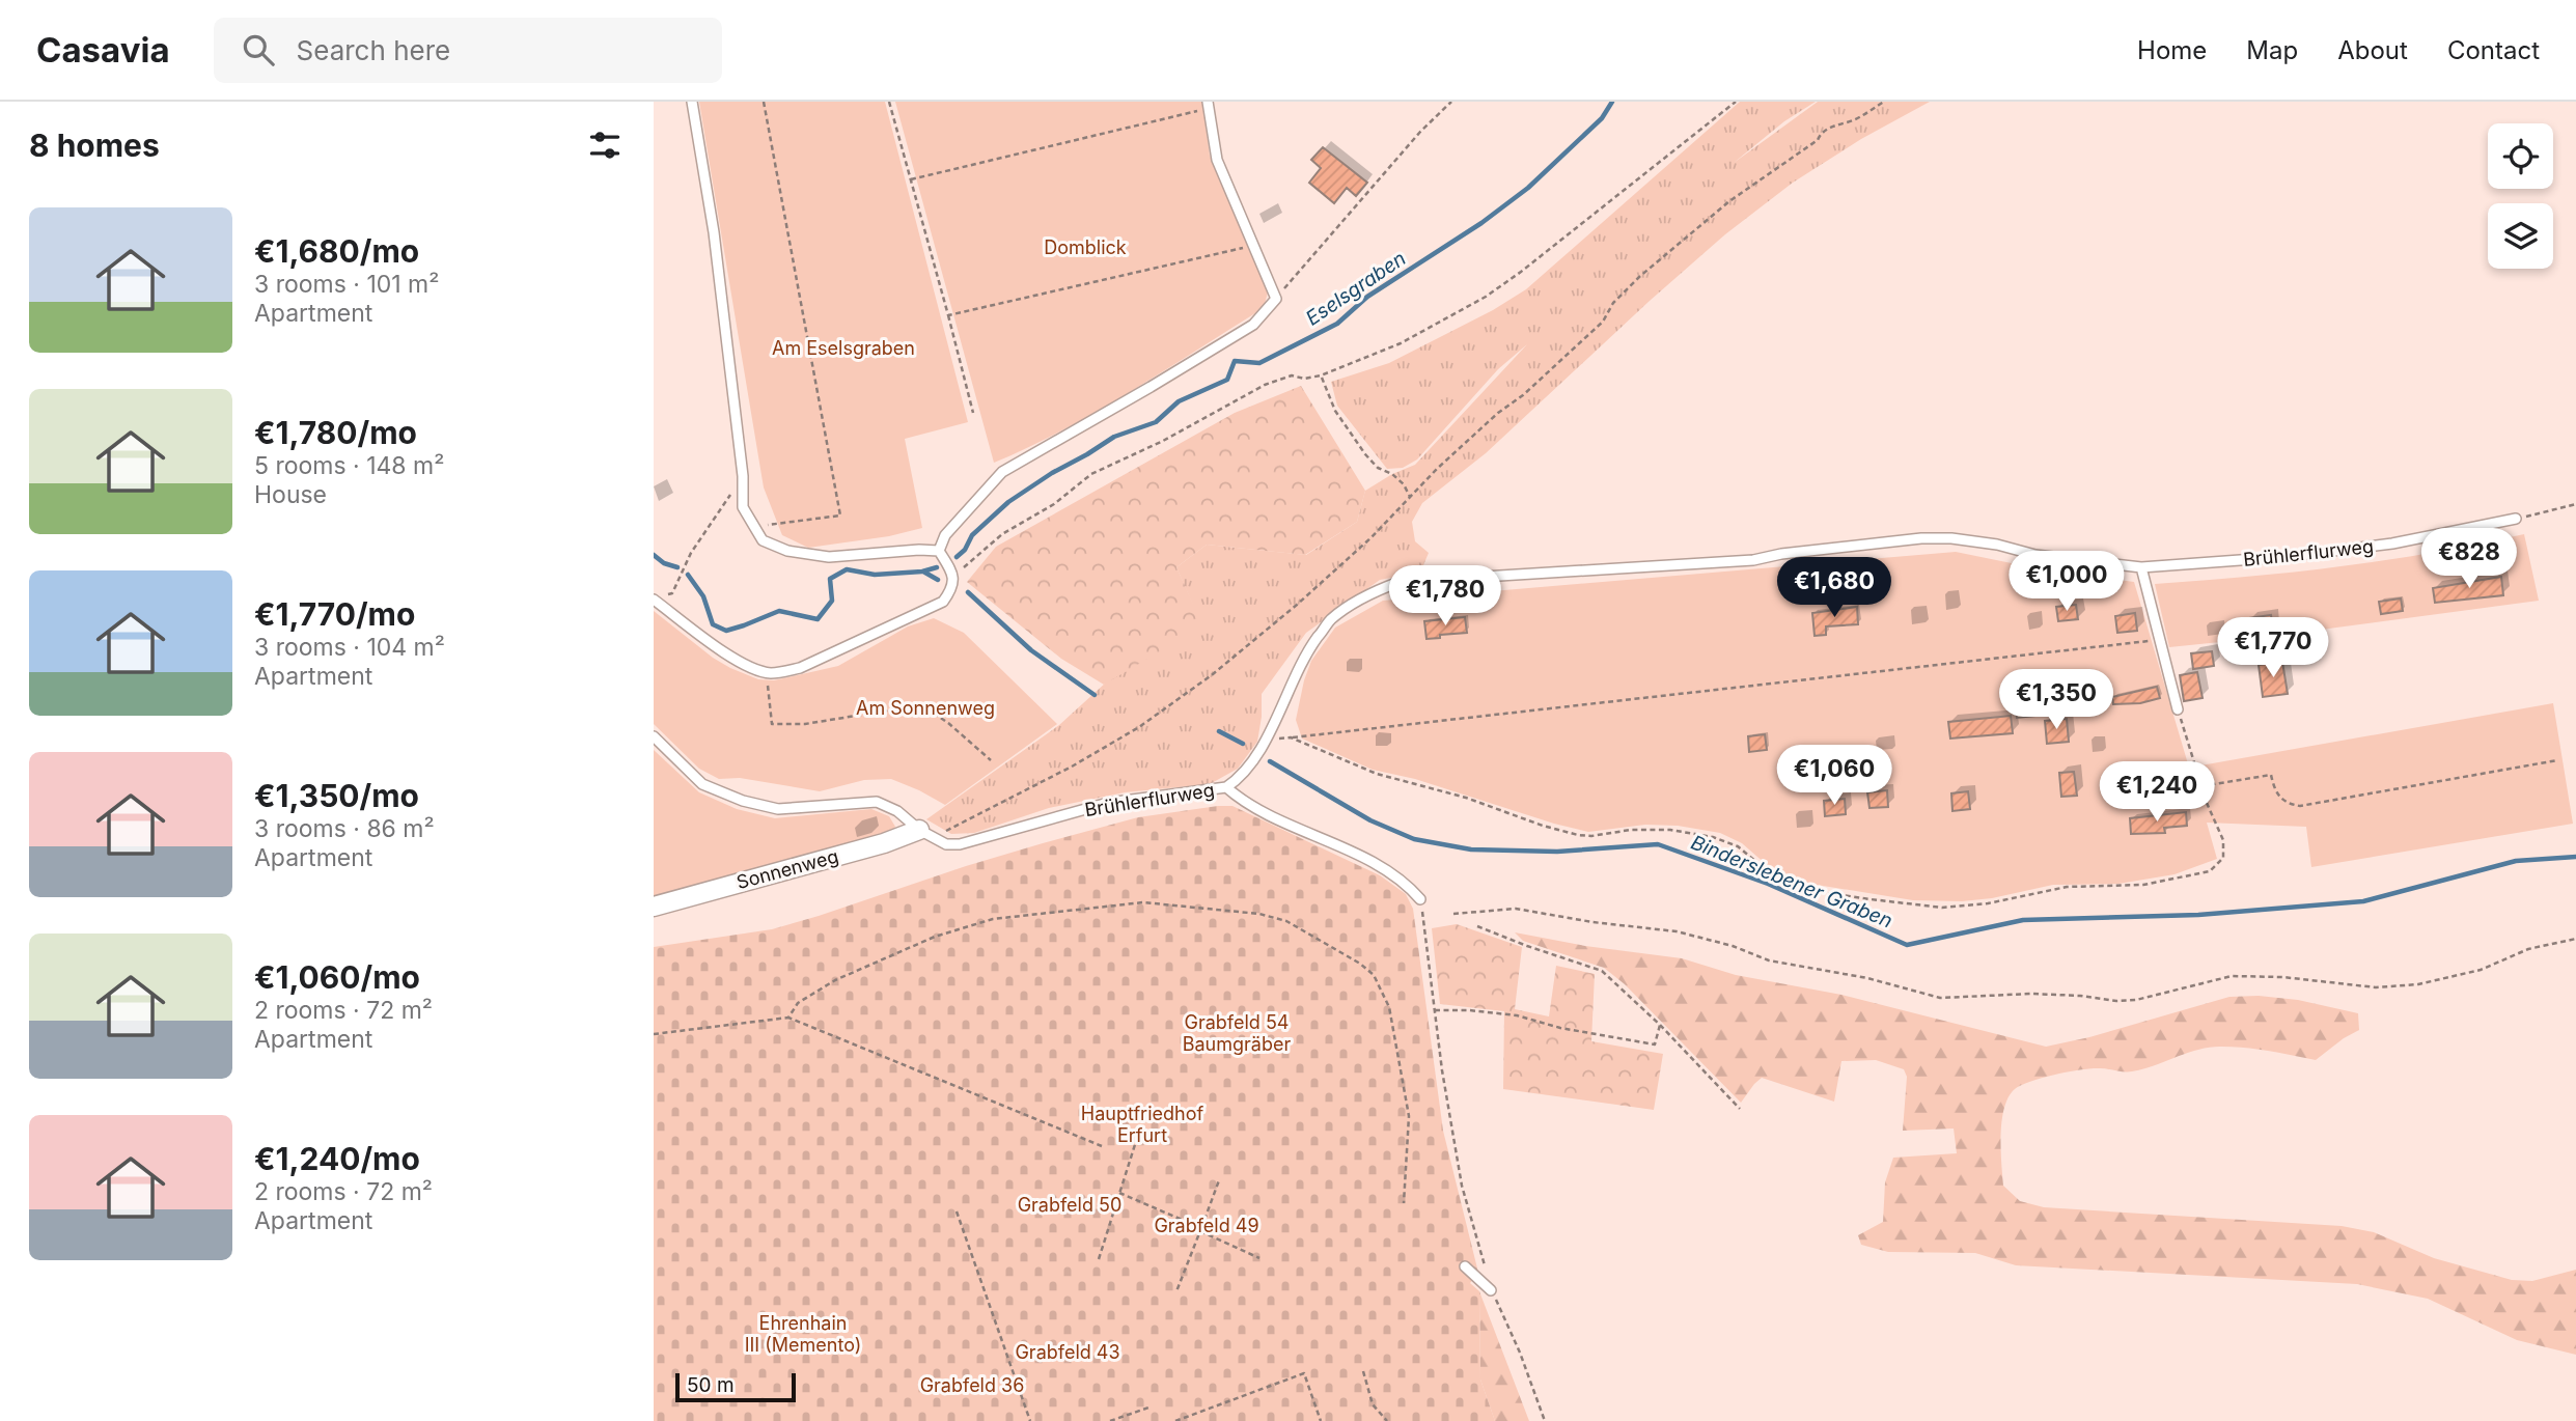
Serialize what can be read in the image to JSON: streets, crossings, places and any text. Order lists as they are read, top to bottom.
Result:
{
  "streets": {
    "street": ["Sonnenweg"],
    "lane": ["Brühlerflurweg"]
  },
  "crossings": [
    ["Brühlerflurweg", "Sonnenweg"]
  ],
  "water": ["Eselsgraben", "Binderslebener Graben"],
  "parks": [
    "Domblick",
    "Am Eselsgraben",
    "Am Sonnenweg",
    "Grabfeld 54 Baumgräber",
    "Hauptfriedhof Erfurt",
    "Grabfeld 50",
    "Grabfeld 49",
    "Ehrenhain III (Memento)",
    "Grabfeld 43",
    "Grabfeld 36"
  ],
  "scale_bar": "50 m",
  "page": {
    "header": "Casavia",
    "search": "Search here",
    "nav": [
      "Home",
      "Map",
      "About",
      "Contact"
    ],
    "heading": "8 homes",
    "list": [
      {
        "name": "€1,680/mo",
        "note": "3 rooms · 101 m² · Apartment"
      },
      {
        "name": "€1,780/mo",
        "note": "5 rooms · 148 m² · House"
      },
      {
        "name": "€1,770/mo",
        "note": "3 rooms · 104 m² · Apartment"
      },
      {
        "name": "€1,350/mo",
        "note": "3 rooms · 86 m² · Apartment"
      },
      {
        "name": "€1,060/mo",
        "note": "2 rooms · 72 m² · Apartment"
      },
      {
        "name": "€1,240/mo",
        "note": "2 rooms · 72 m² · Apartment"
      }
    ],
    "price": [
      "€828",
      "€1,000",
      "€1,680",
      "€1,780",
      "€1,770",
      "€1,350",
      "€1,060",
      "€1,240"
    ],
    "scale": "50 m"
  }
}
